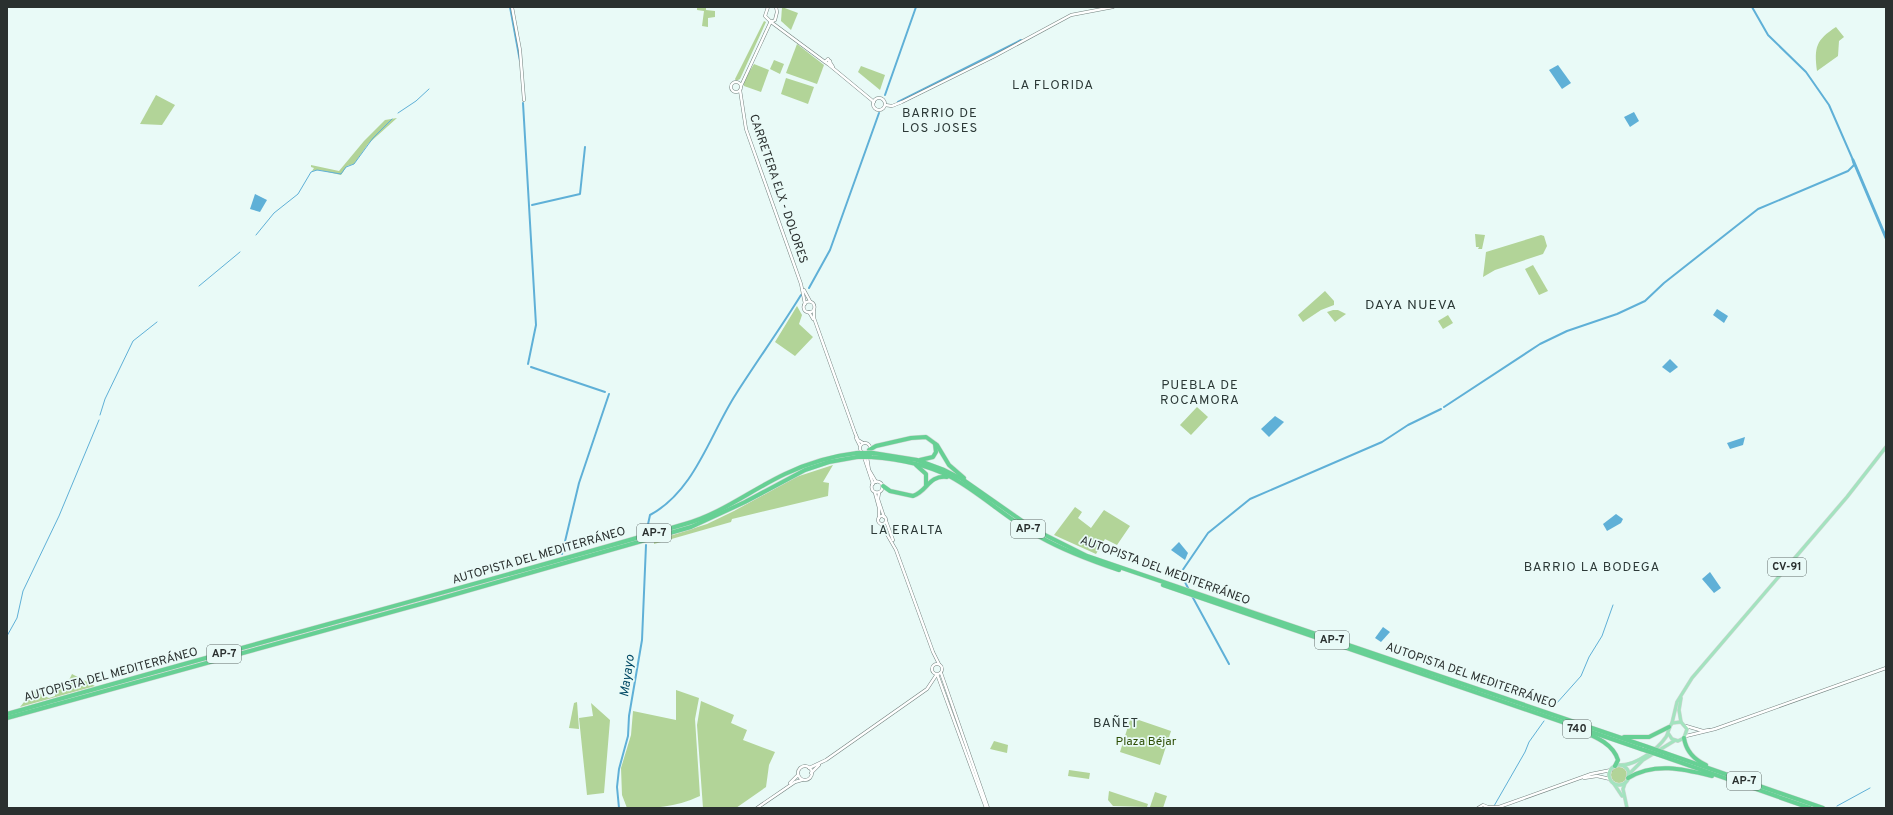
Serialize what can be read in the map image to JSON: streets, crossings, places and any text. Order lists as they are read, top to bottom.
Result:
{
  "streets": {
    "highway": ["AP-7", "AUTOPISTA DEL MEDITERRÁNEO", "740"],
    "main road": ["CARRETERA ELX - DOLORES", "CV-91"]
  },
  "crossings": [
    ["AUTOPISTA DEL MEDITERRÁNEO", "740"]
  ],
  "districts": [
    "LA FLORIDA",
    "BARRIO DE LOS JOSES",
    "DAYA NUEVA",
    "PUEBLA DE ROCAMORA",
    "LA ERALTA",
    "BARRIO LA BODEGA",
    "BAÑET"
  ],
  "water": ["Mayayo"],
  "parks": ["Plaza Béjar"]
}
